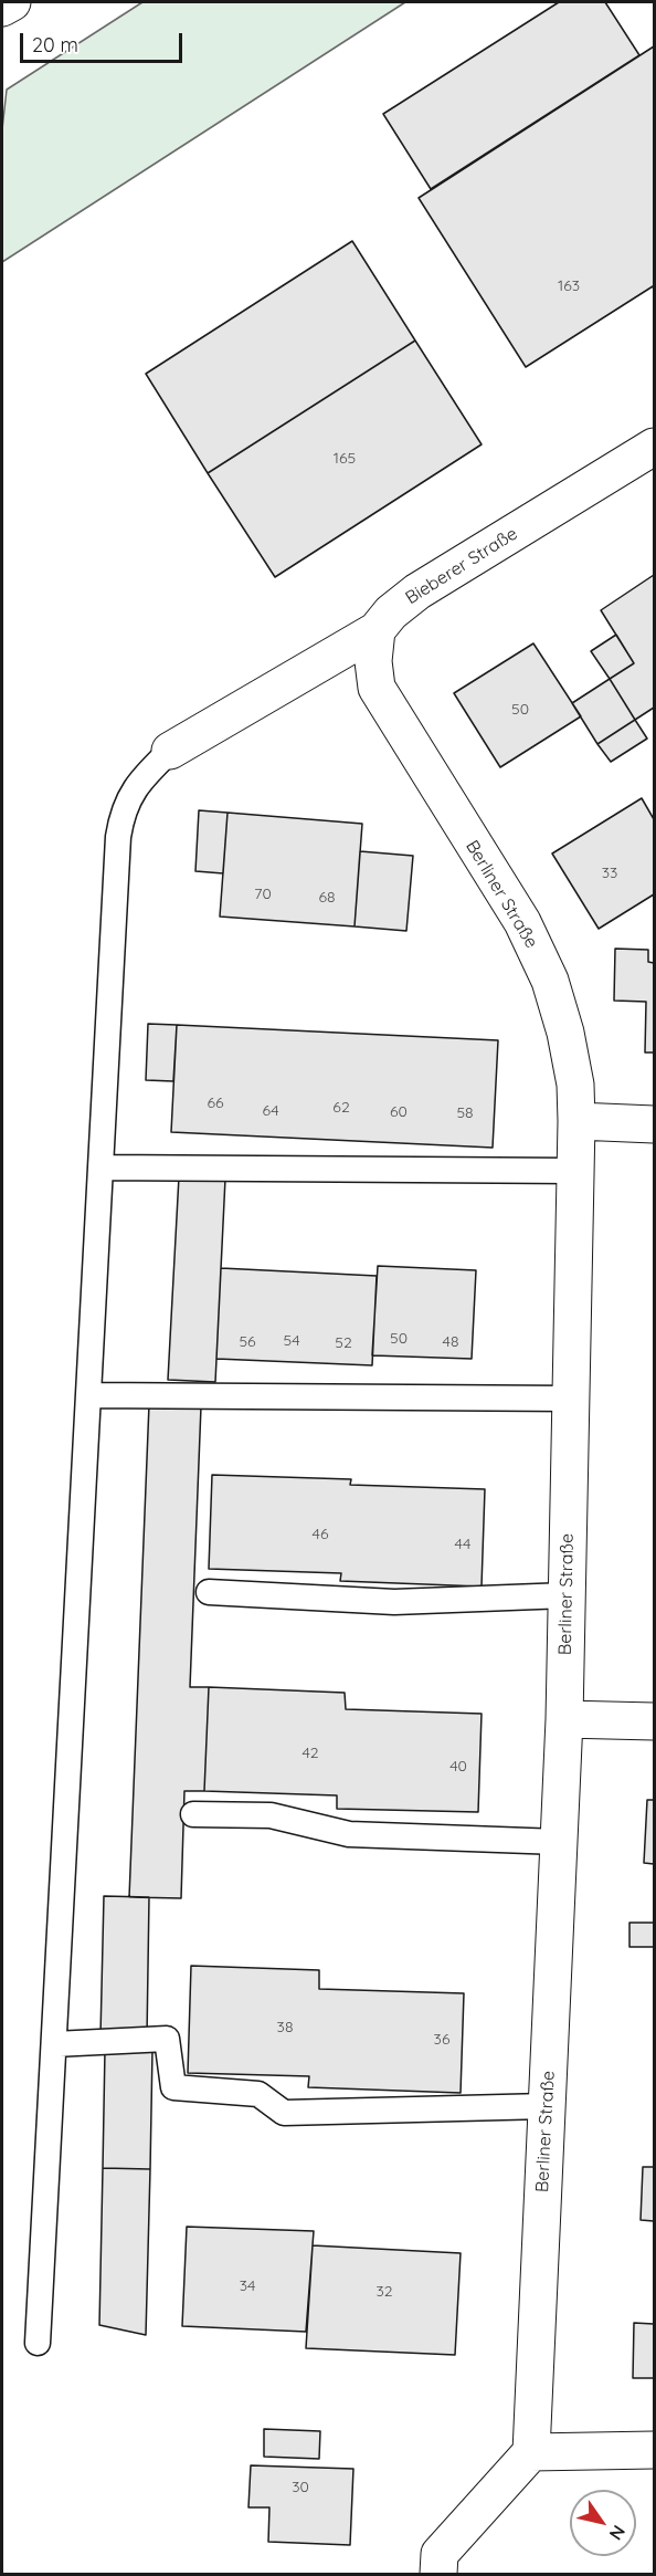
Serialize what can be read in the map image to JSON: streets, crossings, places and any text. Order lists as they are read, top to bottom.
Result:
{
  "streets": {
    "main road": ["Bieberer Straße", "Berliner Straße"]
  },
  "crossings": [
    ["Bieberer Straße", "Berliner Straße"]
  ],
  "house_numbers": [
    "163",
    "165",
    "50",
    "33",
    "70",
    "68",
    "66",
    "62",
    "64",
    "60",
    "58",
    "50",
    "54",
    "56",
    "48",
    "52",
    "46",
    "44",
    "42",
    "40",
    "38",
    "36",
    "34",
    "32",
    "30"
  ],
  "scale_bar": "20 m",
  "north": "bottom right"
}
